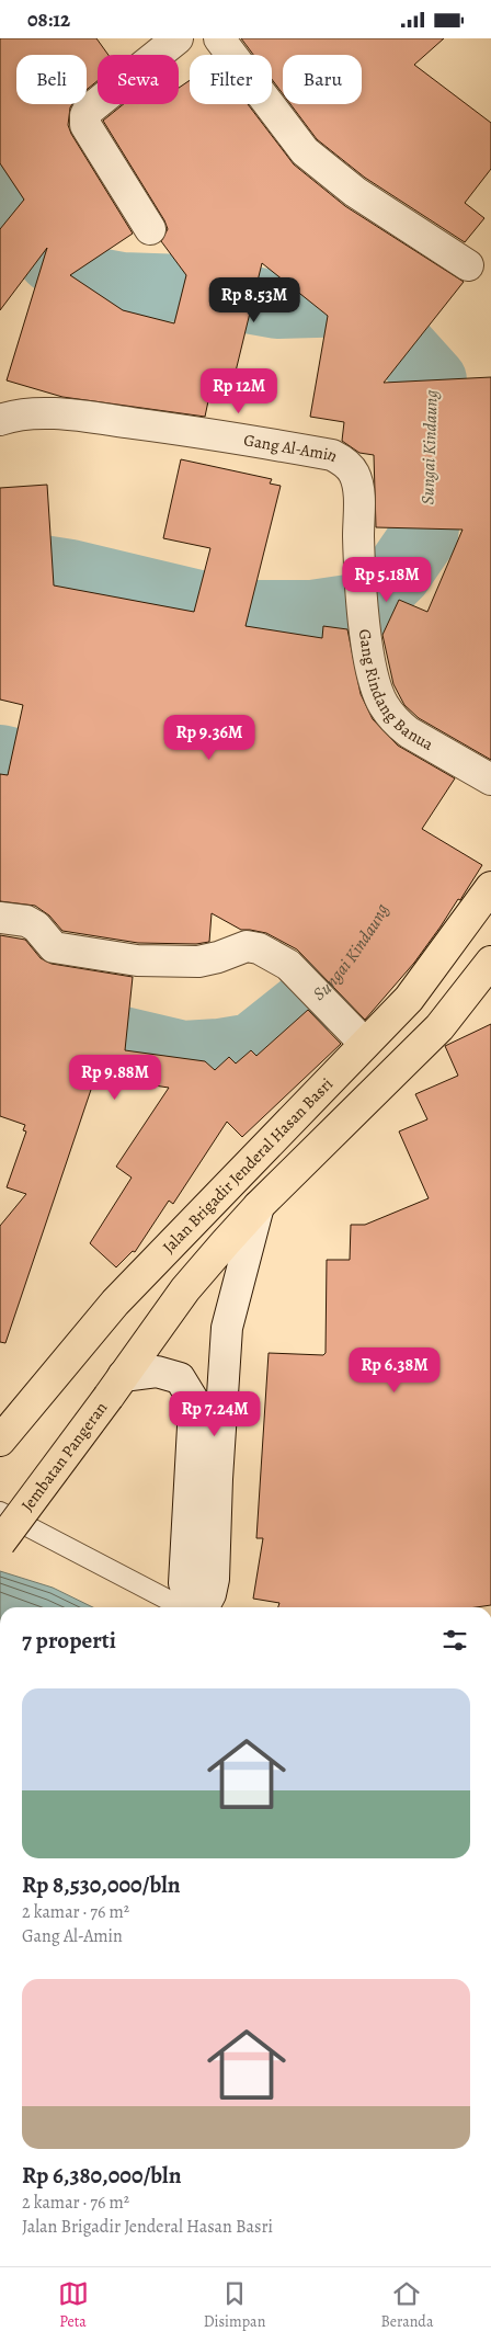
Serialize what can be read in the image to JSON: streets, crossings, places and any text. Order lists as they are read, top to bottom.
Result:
{
  "streets": {
    "highway": ["Jalan Brigadir Jenderal Hasan Basri", "Jembatan Pangeran"],
    "street": ["Gang Al-Amin", "Gang Rindang Banua"]
  },
  "crossings": [
    ["Gang Al-Amin", "Gang Rindang Banua"]
  ],
  "water": ["Sungai Kindaung"],
  "page": {
    "status": "08:12",
    "chip": [
      "Beli",
      "Sewa",
      "Filter",
      "Baru"
    ],
    "price": [
      "Rp 8.53M",
      "Rp 12M",
      "Rp 5.18M",
      "Rp 9.36M",
      "Rp 9.88M",
      "Rp 6.38M",
      "Rp 7.24M"
    ],
    "heading": "7 properti",
    "list": [
      {
        "name": "Rp 8,530,000/bln",
        "note": "2 kamar · 76 m² · Gang Al-Amin"
      },
      {
        "name": "Rp 6,380,000/bln",
        "note": "2 kamar · 76 m² · Jalan Brigadir Jenderal Hasan Basri"
      }
    ],
    "tabs": ["Peta", "Disimpan", "Beranda"]
  }
}
